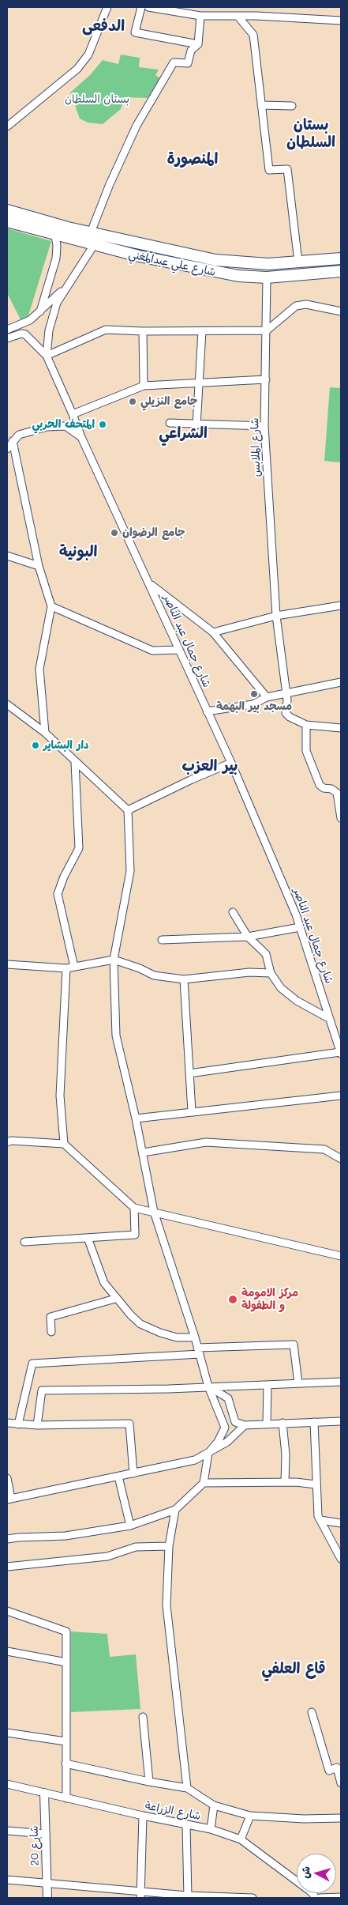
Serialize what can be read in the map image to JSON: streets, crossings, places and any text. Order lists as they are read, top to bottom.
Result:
{
  "streets": {
    "main road": ["شارع علي عبدالمغني"],
    "street": [
      "شارع الملابس",
      "شارع جمال عبد الناصر",
      "شارع الزراعة",
      "شارع 20"
    ]
  },
  "crossings": [
    ["شارع علي عبدالمغني", "شارع الملابس"],
    ["شارع علي عبدالمغني", "شارع جمال عبد الناصر"],
    ["شارع الزراعة", "شارع 20"]
  ],
  "districts": [
    "الدفعى",
    "بستان السلطان",
    "المنصورة",
    "الشراعي",
    "البونية",
    "بير العزب",
    "قاع العلفي"
  ],
  "parks": ["بستان السلطان"],
  "places": [
    "جامع النزيلي",
    "المتحف الحربي",
    "جامع الرضوان",
    "مسجد بير البهمة",
    "دار البشاير",
    "مركز الامومة و الطفولة"
  ],
  "north": "left"
}
